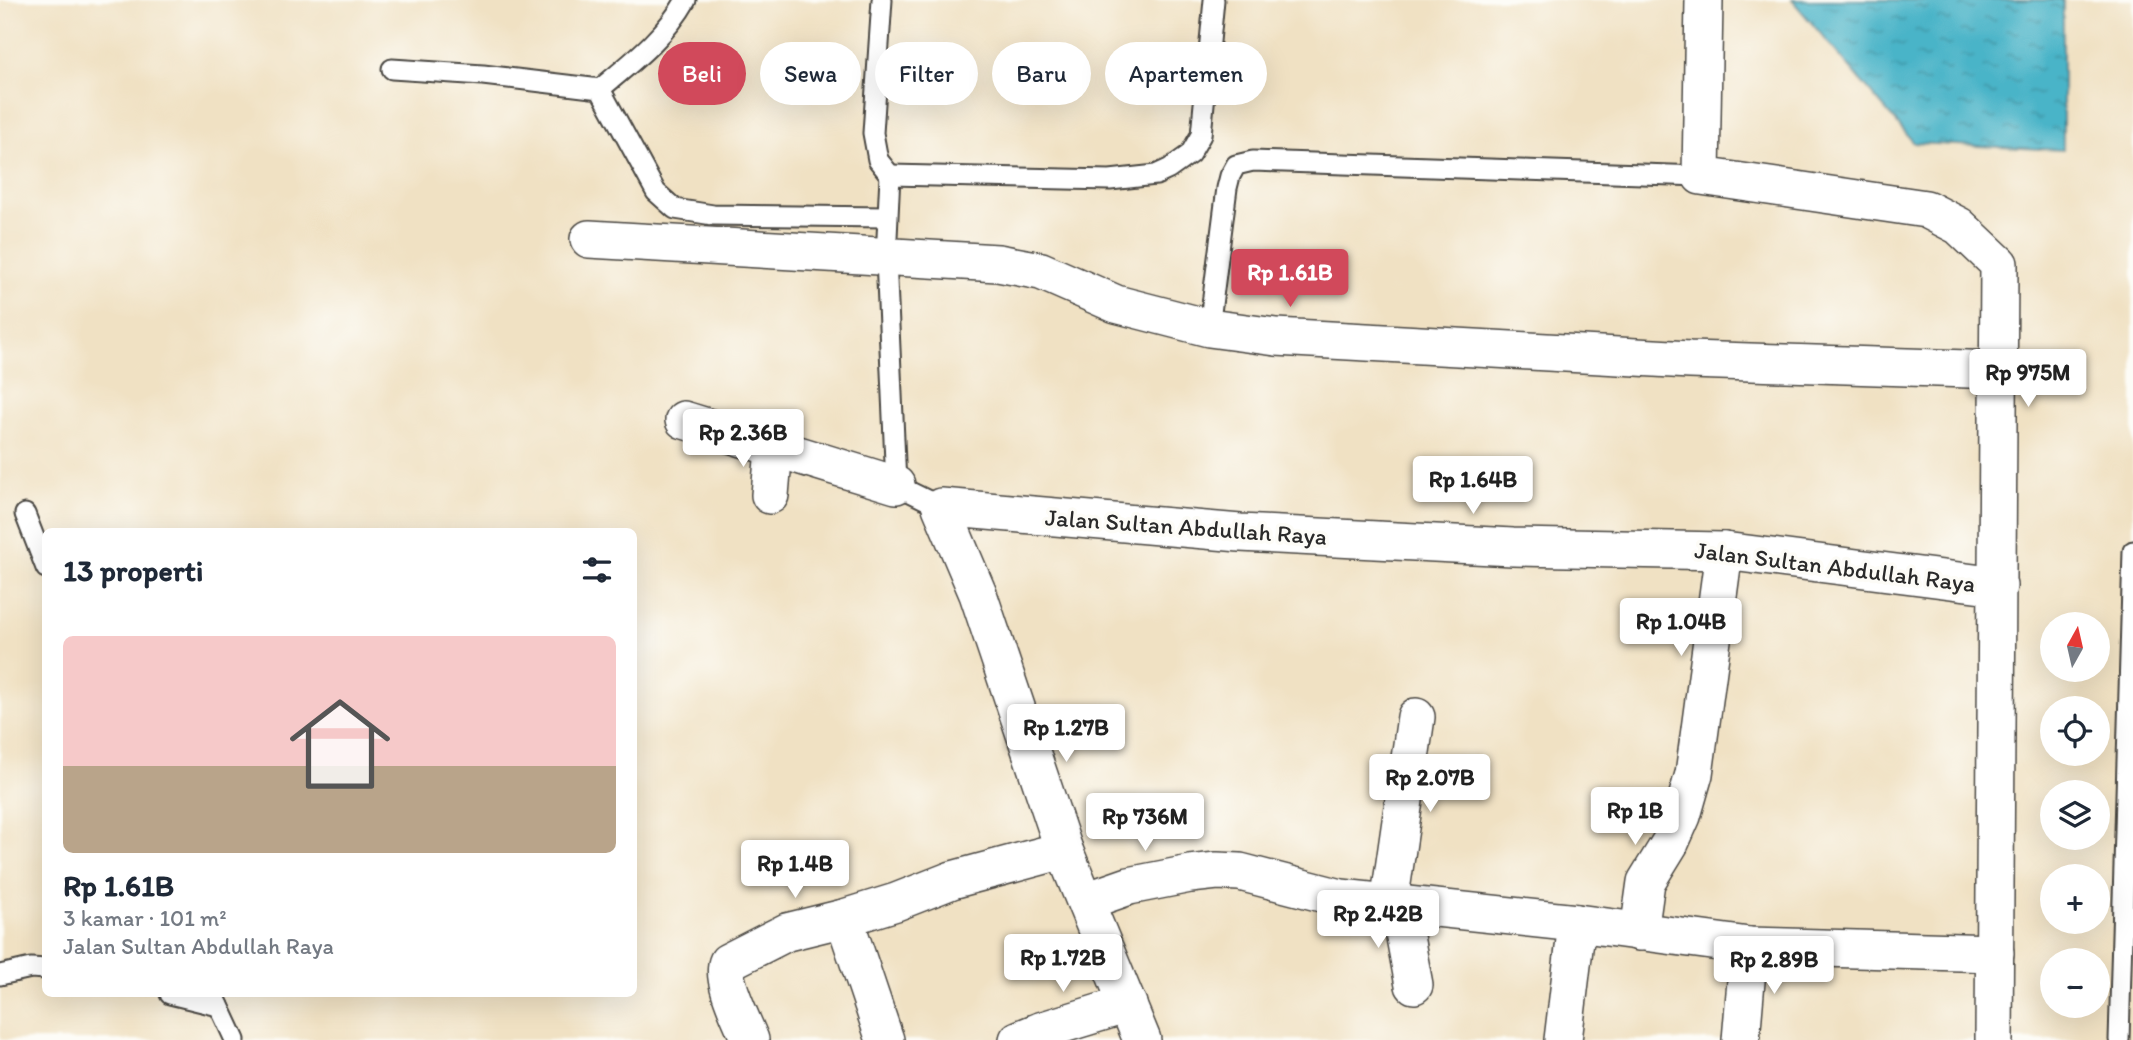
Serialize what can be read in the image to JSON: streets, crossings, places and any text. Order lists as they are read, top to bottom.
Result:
{
  "streets": {
    "street": ["Jalan Sultan Abdullah Raya"]
  },
  "north": "top",
  "page": {
    "chip": [
      "Beli",
      "Sewa",
      "Filter",
      "Baru",
      "Apartemen"
    ],
    "price": [
      "Rp 1.61B",
      "Rp 975M",
      "Rp 2.36B",
      "Rp 1.64B",
      "Rp 1.04B",
      "Rp 1.27B",
      "Rp 2.07B",
      "Rp 1B",
      "Rp 736M",
      "Rp 1.4B",
      "Rp 2.42B",
      "Rp 1.72B",
      "Rp 2.89B"
    ],
    "heading": "13 properti",
    "map_buttons": ["+", "−"],
    "list": [
      {
        "name": "Rp 1.61B",
        "note": "3 kamar · 101 m² · Jalan Sultan Abdullah Raya"
      }
    ]
  }
}
